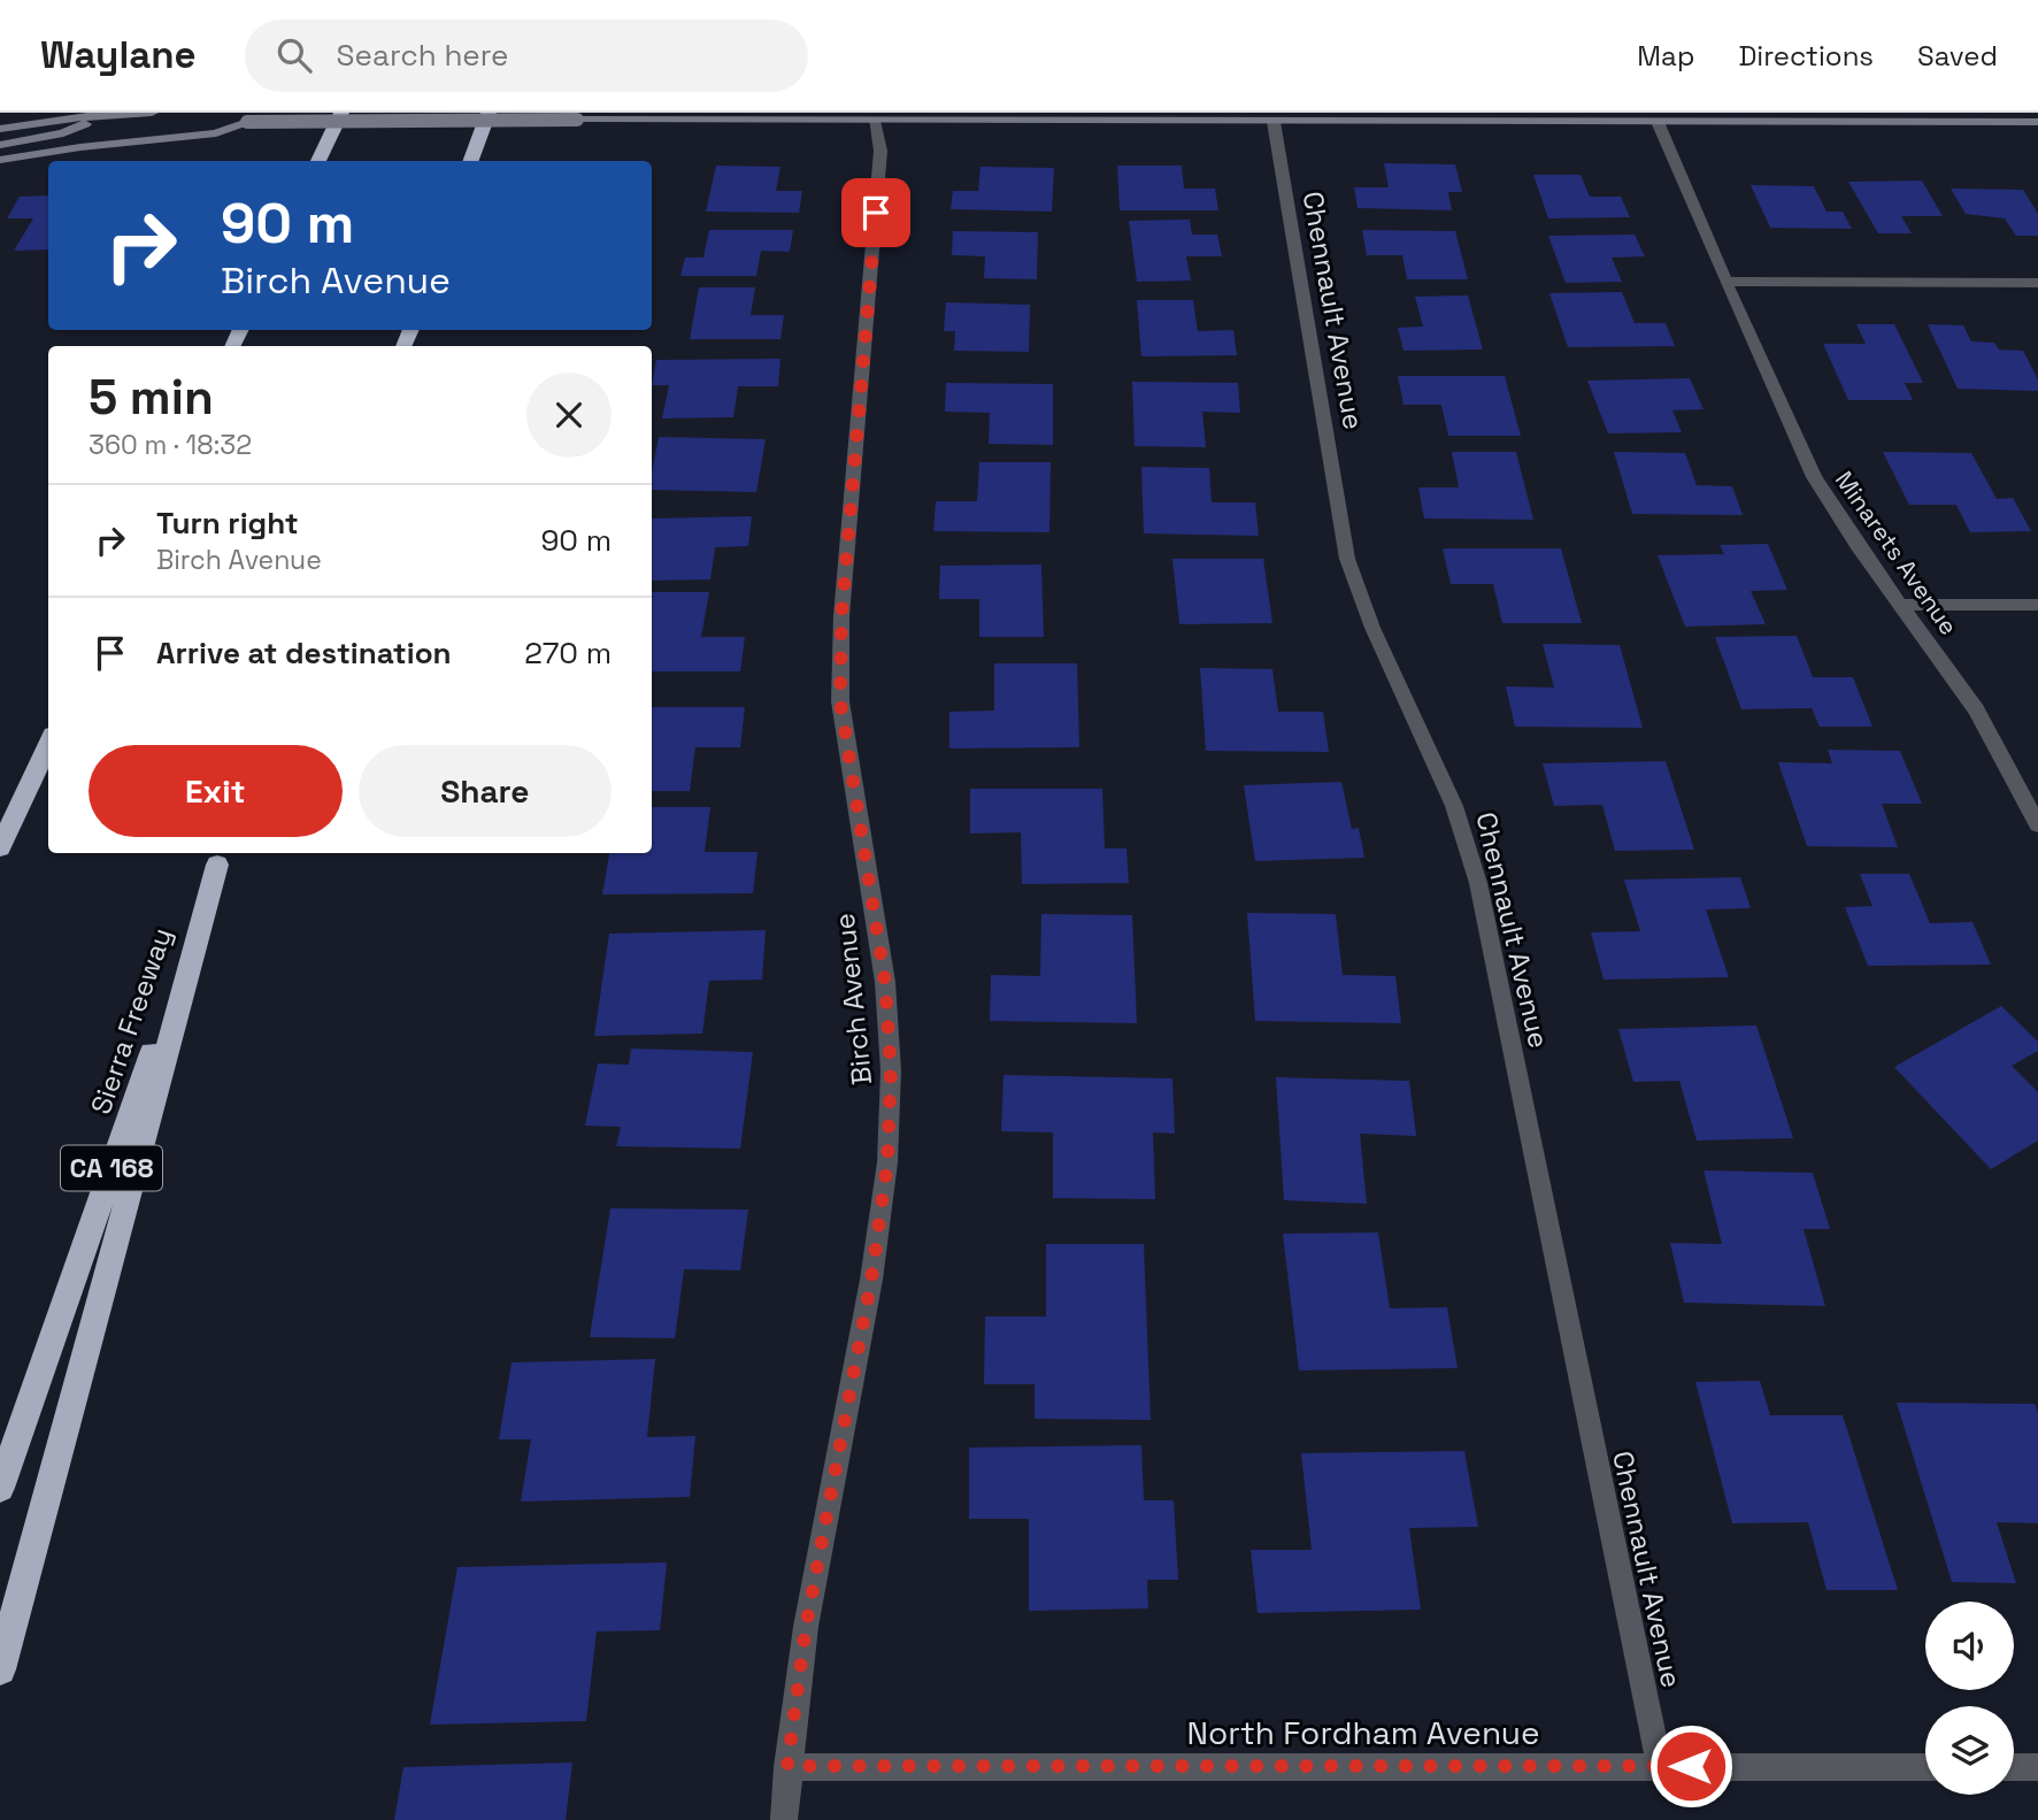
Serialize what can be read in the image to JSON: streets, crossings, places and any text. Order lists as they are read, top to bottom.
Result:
{
  "streets": {
    "highway": ["Sierra Freeway", "CA 168"],
    "street": [
      "Chennault Avenue",
      "Minarets Avenue",
      "Birch Avenue",
      "North Fordham Avenue"
    ]
  },
  "crossings": [
    ["Chennault Avenue", "North Fordham Avenue"],
    ["Birch Avenue", "North Fordham Avenue"]
  ],
  "page": {
    "header": "Waylane",
    "search": "Search here",
    "nav": ["Map", "Directions", "Saved"],
    "turn": ["90 m", "Birch Avenue"],
    "heading": ["5 min", "360 m · 18:32"],
    "list": [
      {
        "name": "Turn right",
        "note": "Birch Avenue",
        "value": "90 m"
      },
      {
        "name": "Arrive at destination",
        "value": "270 m"
      }
    ],
    "buttons": ["Exit", "Share"]
  }
}
